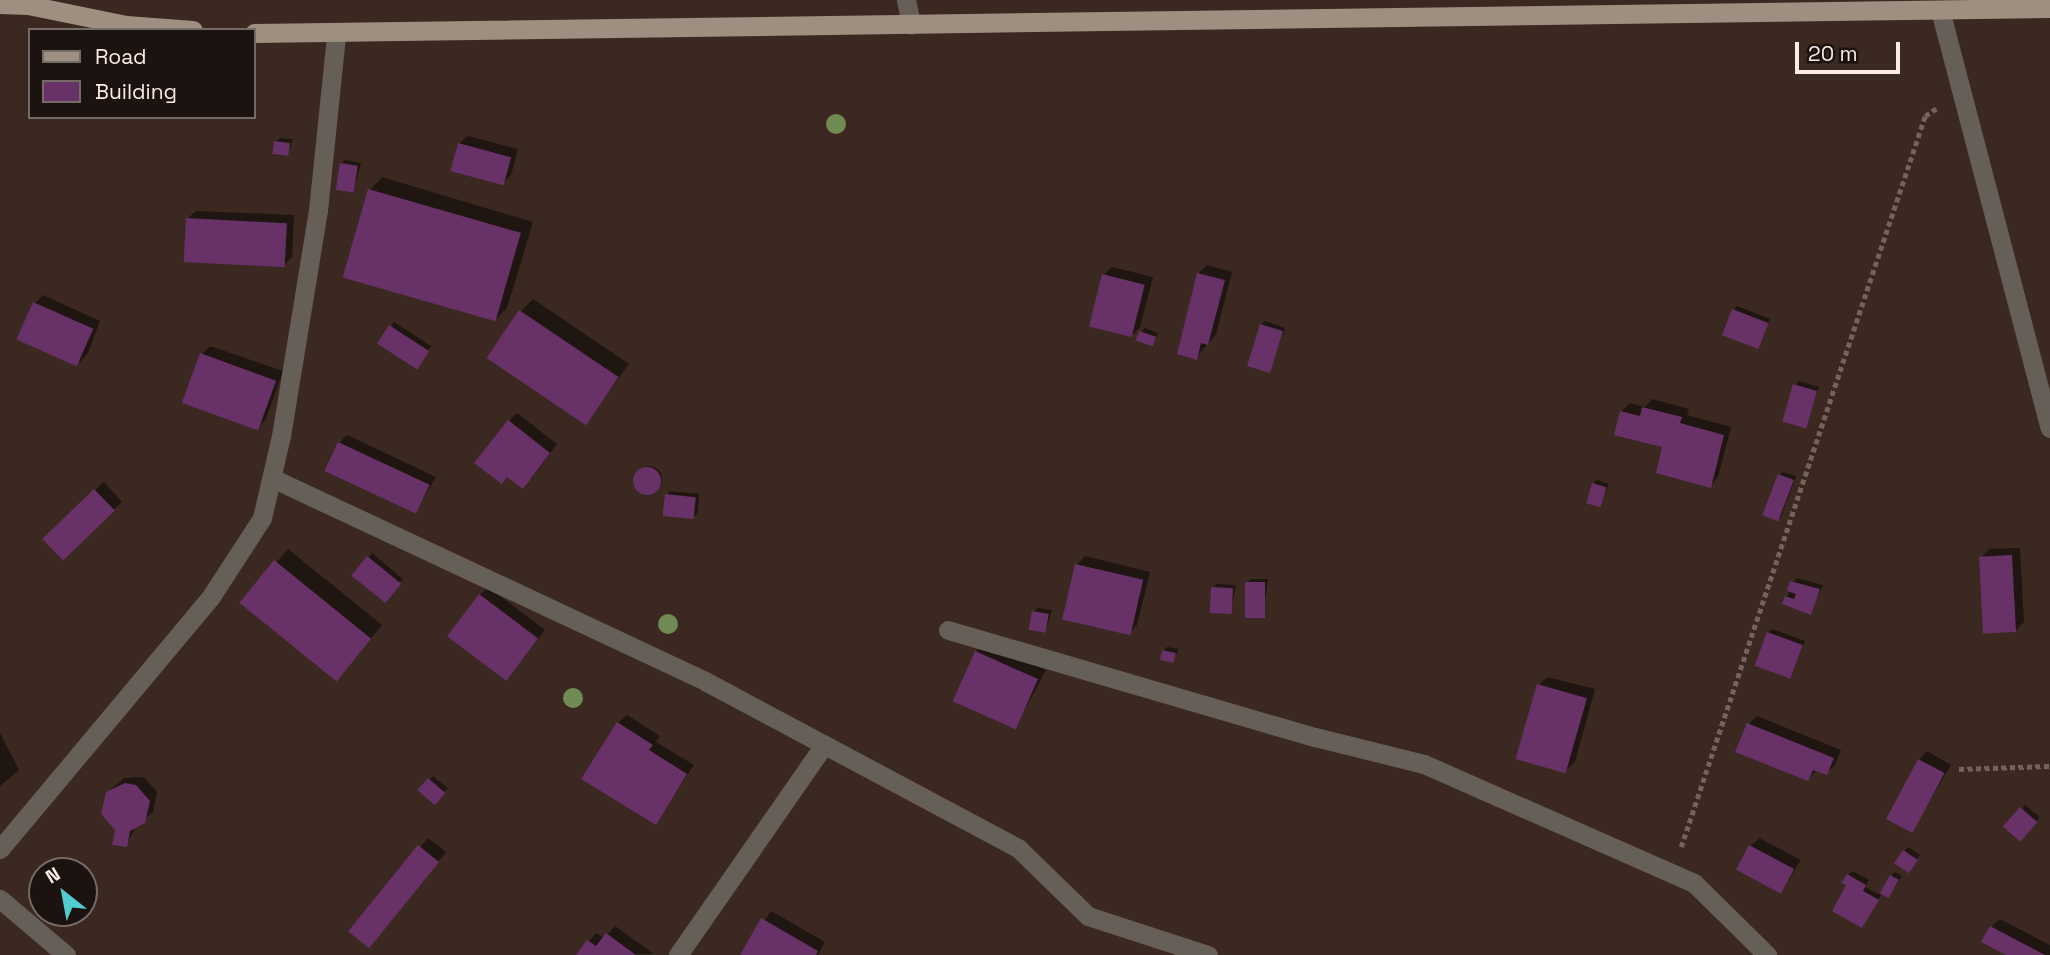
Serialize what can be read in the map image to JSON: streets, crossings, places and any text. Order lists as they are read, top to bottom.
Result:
{
  "legend": ["Road", "Building"],
  "scale_bar": "20 m",
  "north": "top left"
}
